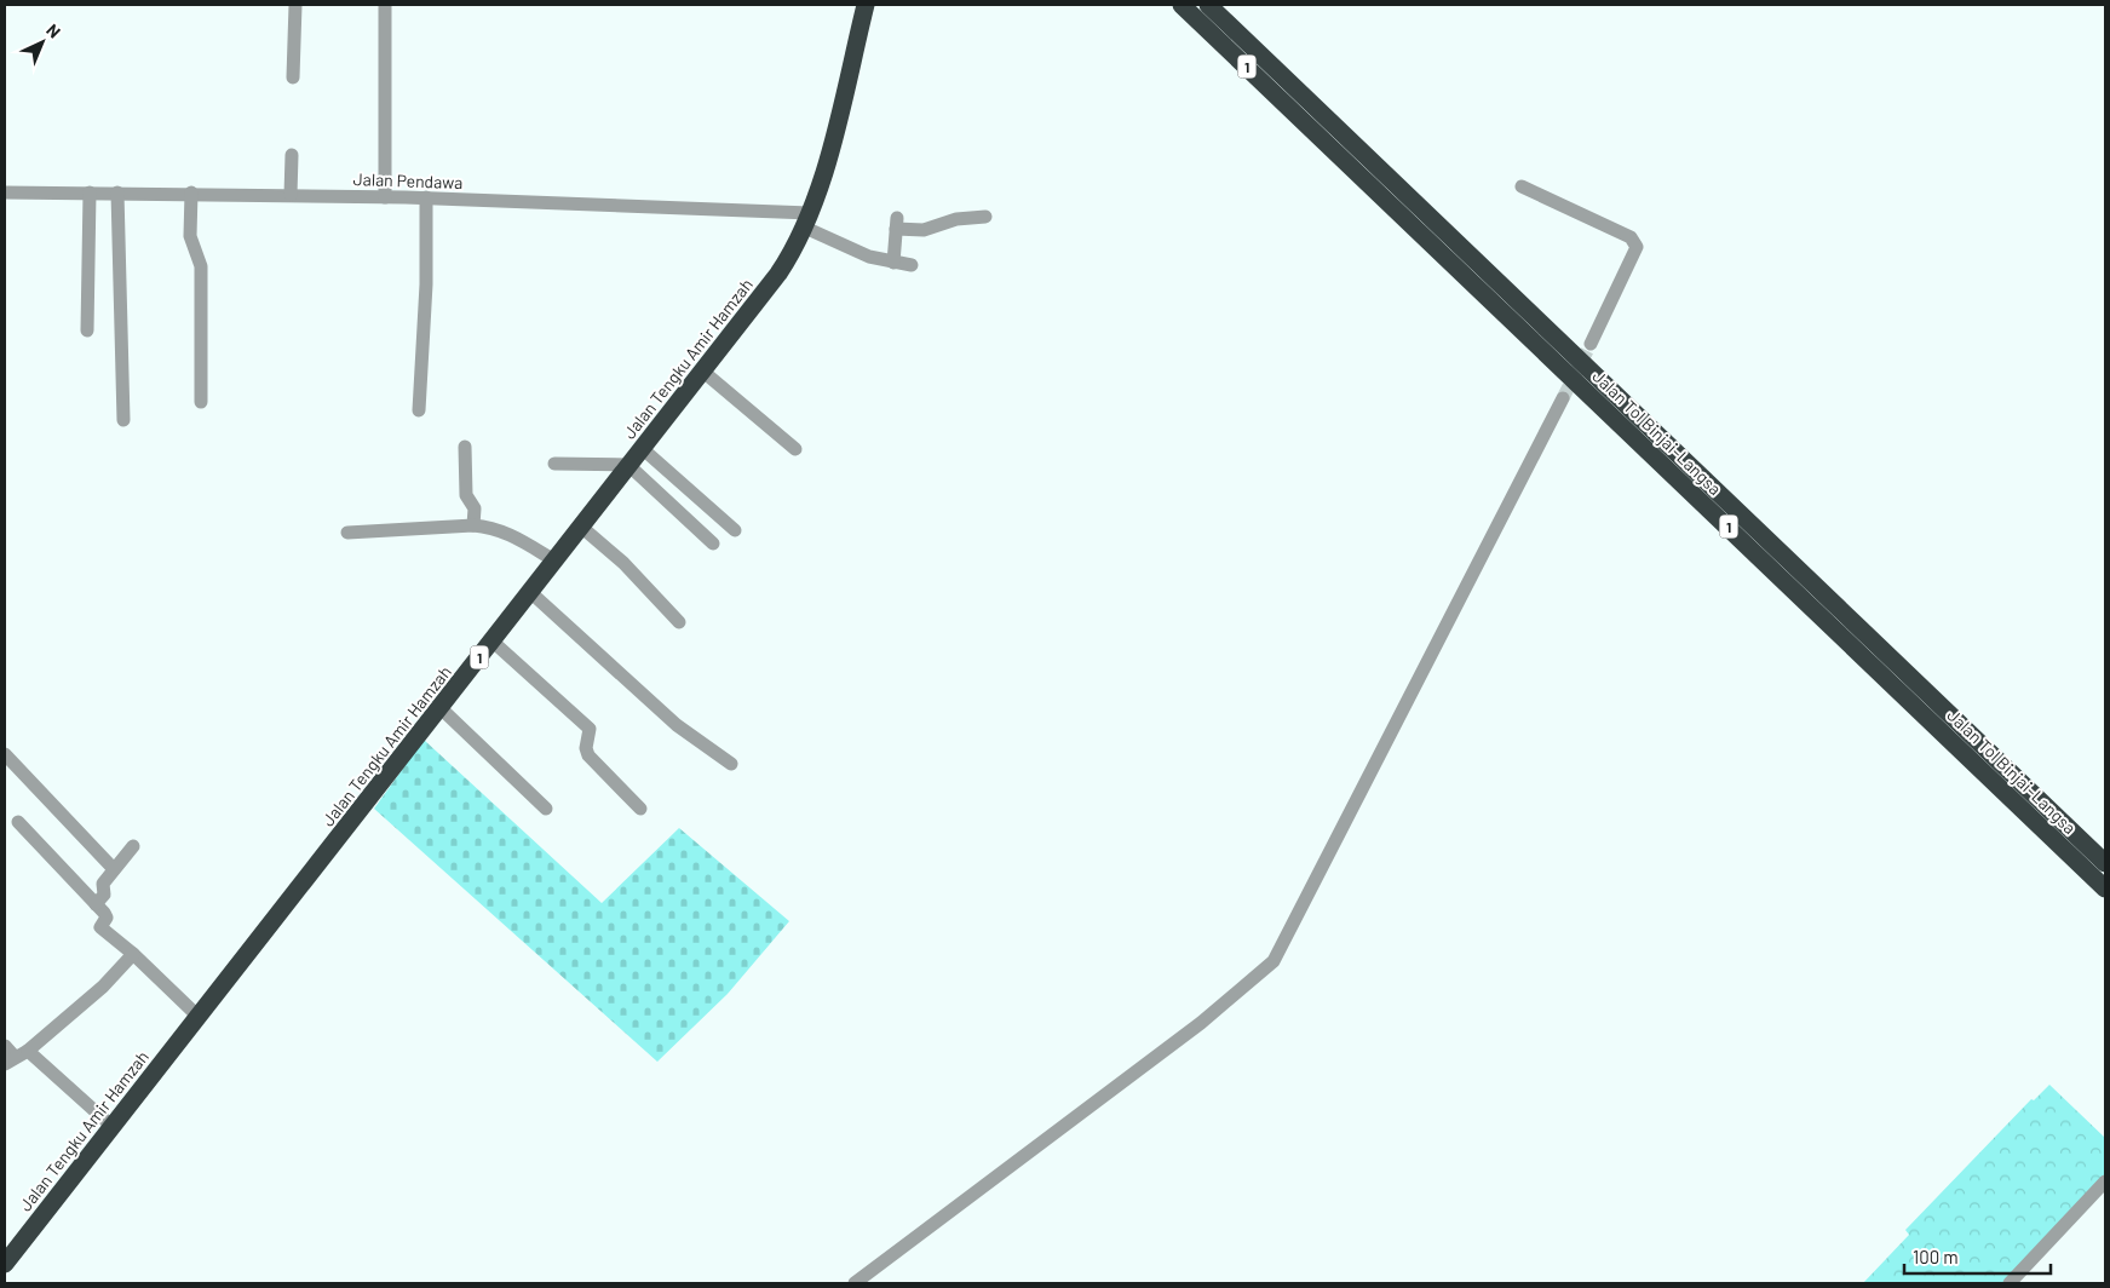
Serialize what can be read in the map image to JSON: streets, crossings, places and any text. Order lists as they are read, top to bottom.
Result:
{
  "streets": {
    "highway": ["1", "Jalan Tengku Amir Hamzah", "Jalan Tol Binjai–Langsa"],
    "street": ["Jalan Pendawa"]
  },
  "crossings": [
    ["Jalan Pendawa", "Jalan Tengku Amir Hamzah"]
  ],
  "scale_bar": "100 m",
  "north": "top right"
}
